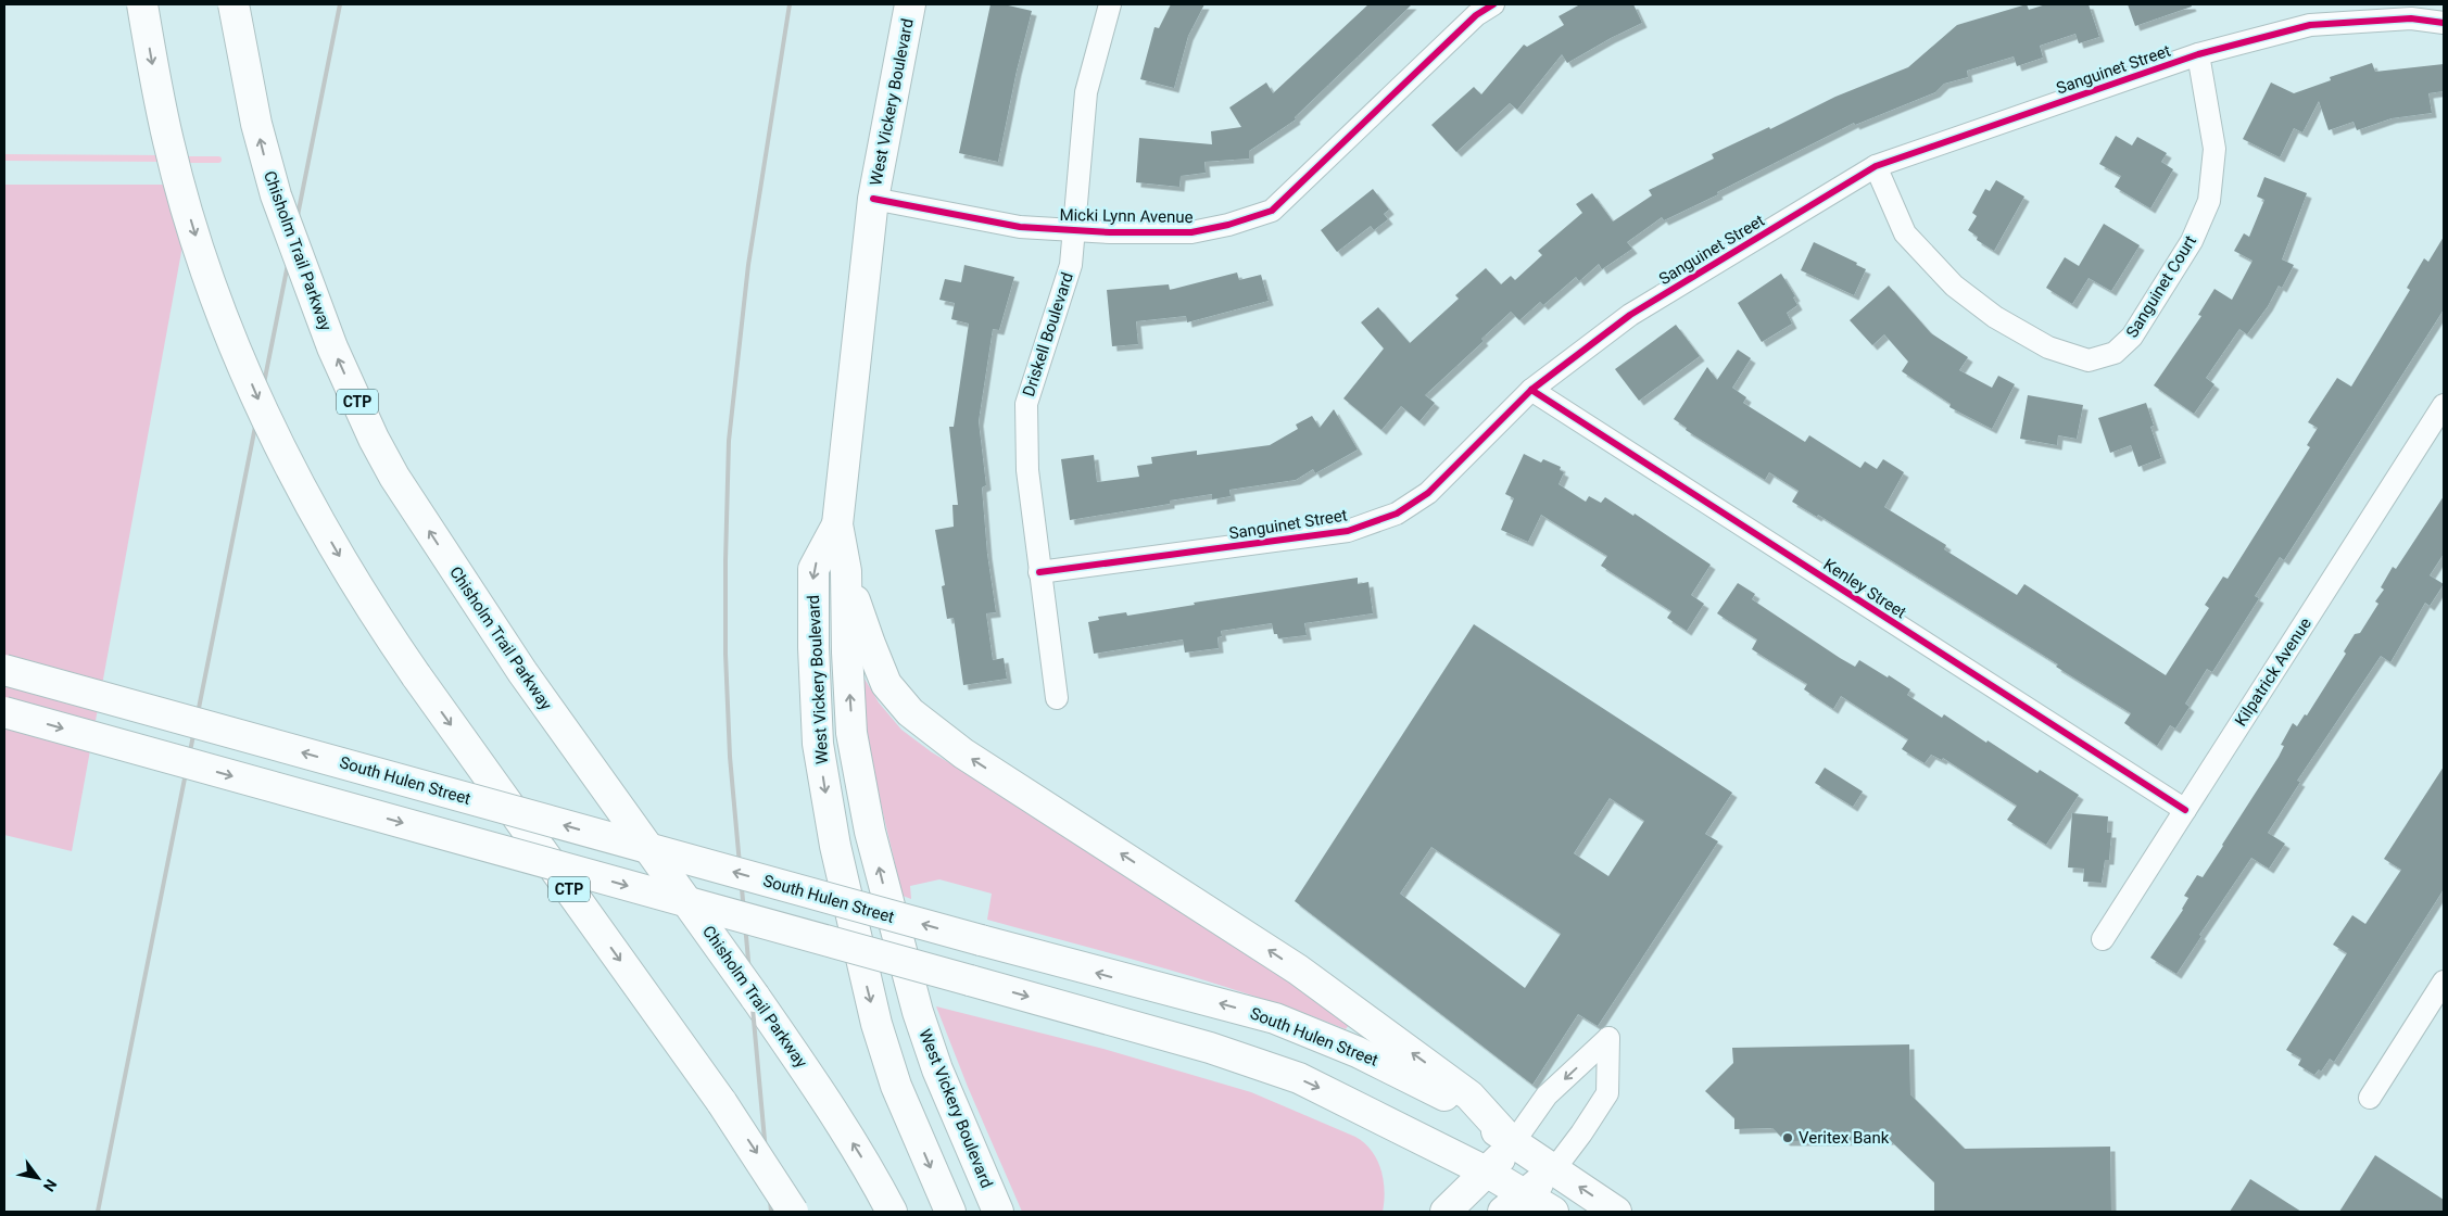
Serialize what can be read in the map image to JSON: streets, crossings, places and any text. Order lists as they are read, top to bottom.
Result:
{
  "streets": {
    "main road": [
      "West Vickery Boulevard",
      "Chisholm Trail Parkway",
      "CTP",
      "South Hulen Street"
    ],
    "street": [
      "Sanguinet Street",
      "Micki Lynn Avenue",
      "Sanguinet Court",
      "Driskell Boulevard",
      "Kenley Street",
      "Kilpatrick Avenue"
    ]
  },
  "crossings": [
    ["Sanguinet Street", "Sanguinet Court"],
    ["Sanguinet Street", "Driskell Boulevard"],
    ["Sanguinet Street", "Kenley Street"],
    ["West Vickery Boulevard", "Micki Lynn Avenue"],
    ["Micki Lynn Avenue", "Driskell Boulevard"],
    ["Kenley Street", "Kilpatrick Avenue"]
  ],
  "places": ["Veritex Bank"],
  "north": "bottom right"
}
